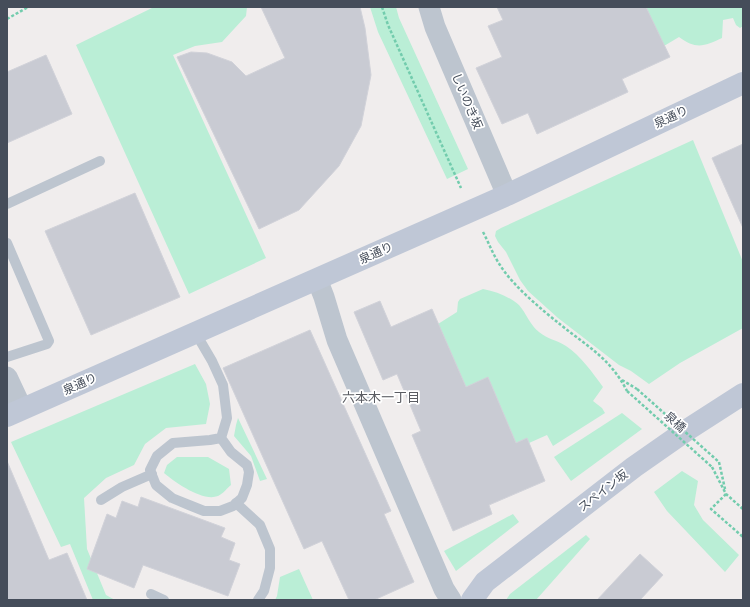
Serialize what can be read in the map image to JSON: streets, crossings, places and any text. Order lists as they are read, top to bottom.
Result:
{
  "streets": {
    "street": ["しいのき坂", "泉通り", "スペイン坂"],
    "path": ["泉橋"]
  },
  "crossings": [
    ["しいのき坂", "泉通り"]
  ],
  "districts": ["六本木一丁目"]
}
